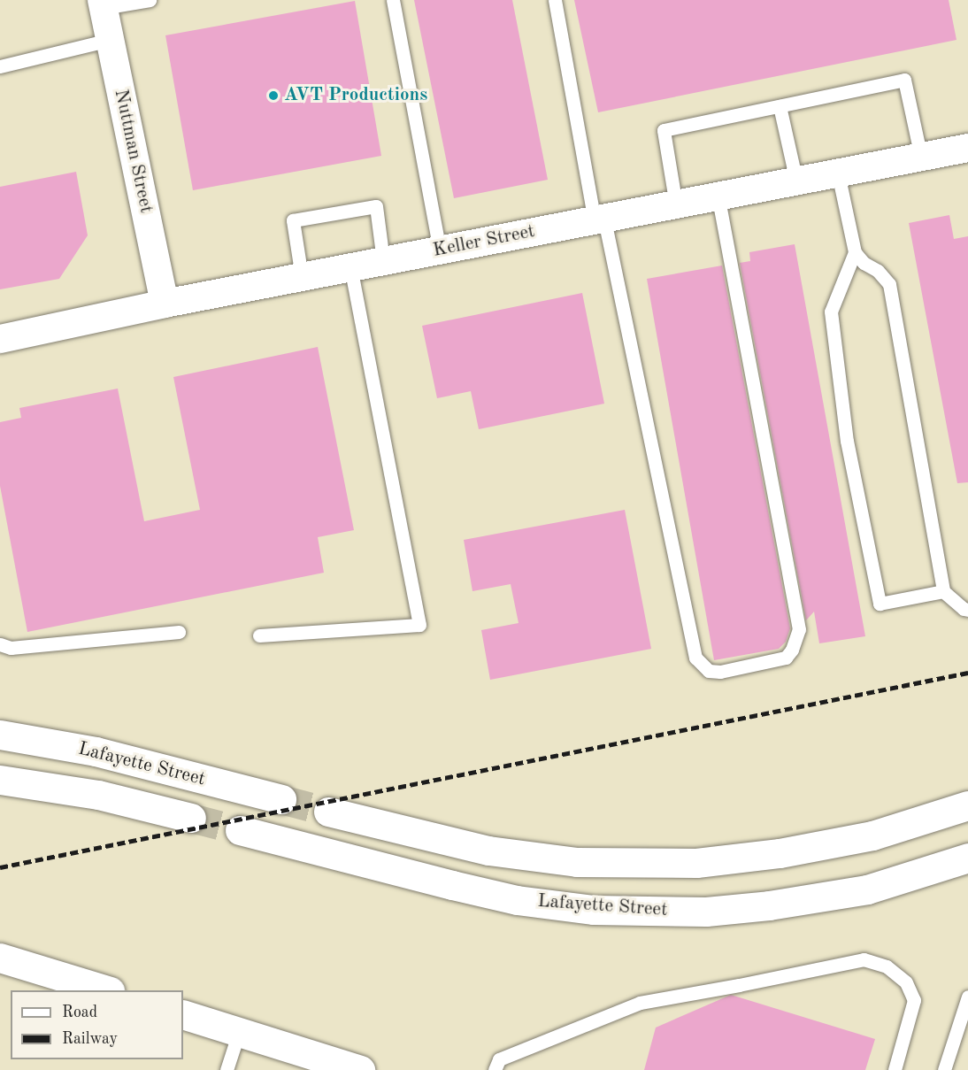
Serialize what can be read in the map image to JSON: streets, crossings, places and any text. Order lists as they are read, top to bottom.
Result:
{
  "streets": {
    "main road": ["Lafayette Street"],
    "street": ["Nuttman Street", "Keller Street"]
  },
  "crossings": [
    ["Nuttman Street", "Keller Street"]
  ],
  "places": ["AVT Productions"],
  "legend": ["Road", "Railway"]
}
